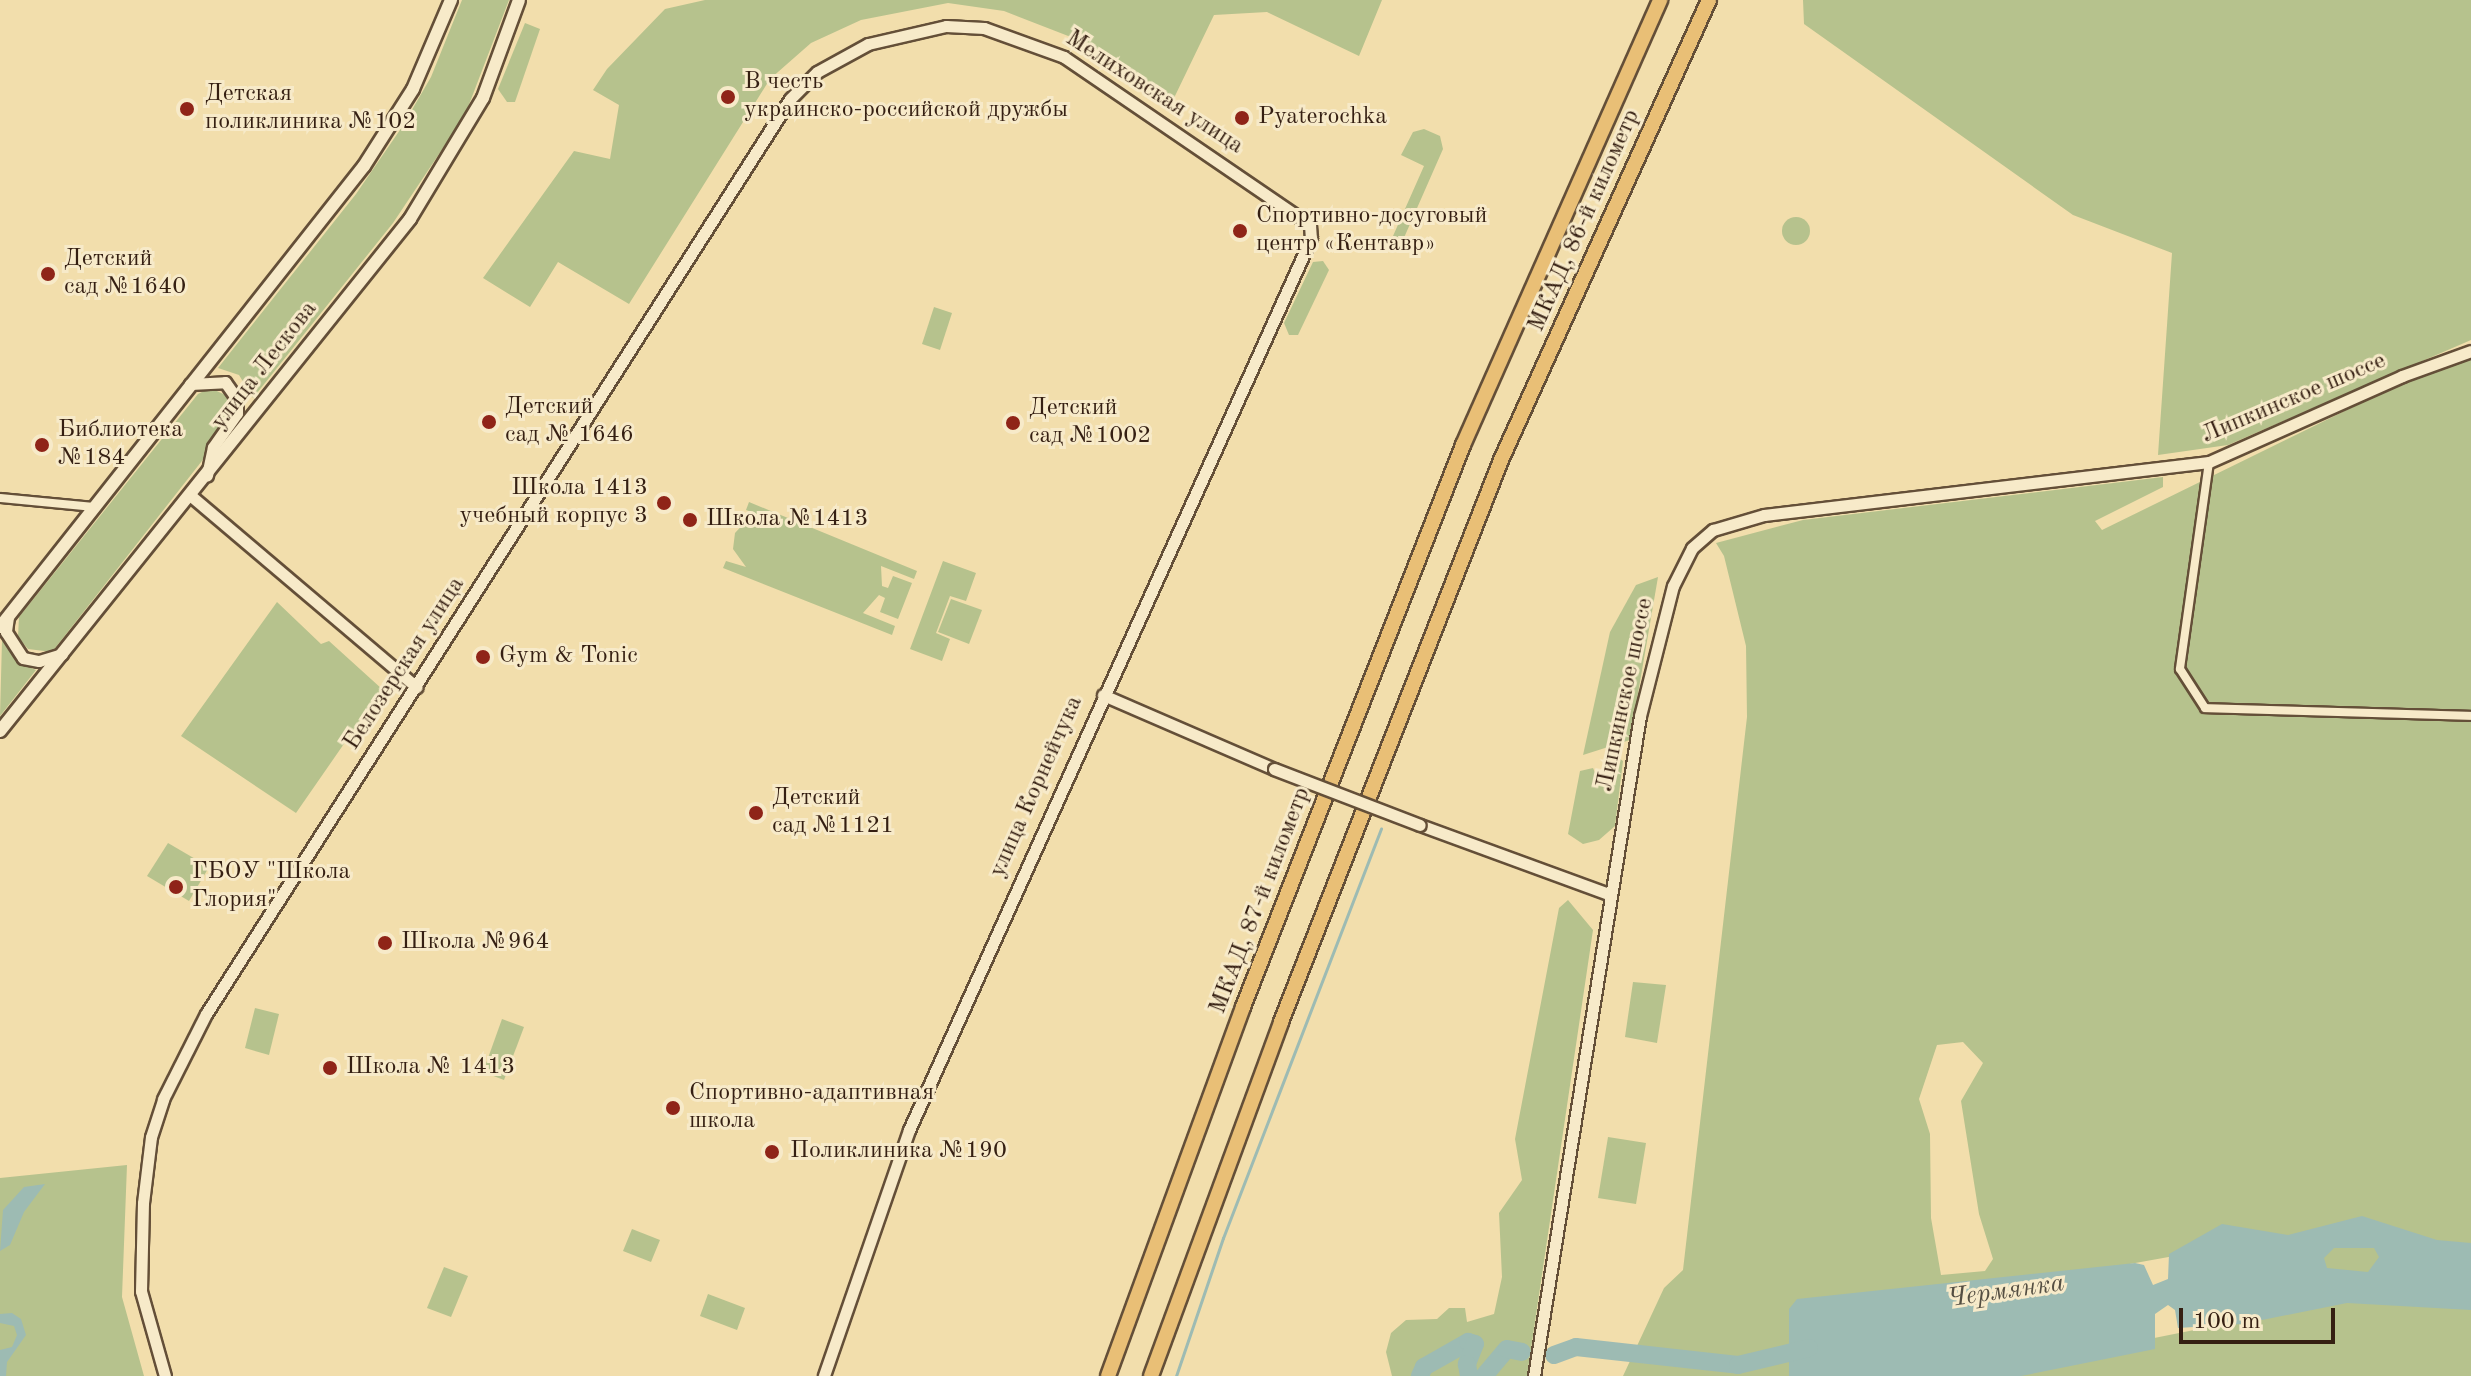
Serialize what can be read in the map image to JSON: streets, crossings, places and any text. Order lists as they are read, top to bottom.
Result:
{
  "streets": {
    "highway": ["МКАД, 86-й километр", "МКАД, 87-й километр"],
    "main road": ["улица Лескова"],
    "street": [
      "Мелиховская улица",
      "Липкинское шоссе",
      "Белозерская улица",
      "улица Корнейчука"
    ]
  },
  "crossings": [
    ["Мелиховская улица", "Белозерская улица"],
    ["Мелиховская улица", "улица Корнейчука"],
    ["МКАД, 86-й километр", "МКАД, 87-й километр"]
  ],
  "water": ["Чермянка"],
  "places": [
    "В честь украинско-российской дружбы",
    "Детская поликлиника №102",
    "Pyaterochka",
    "Спортивно-досуговый центр «Кентавр»",
    "Детский сад №1640",
    "Детский сад № 1646",
    "Детский сад №1002",
    "Библиотека №184",
    "Школа 1413 учебный корпус 3",
    "Школа №1413",
    "Gym & Tonic",
    "Детский сад №1121",
    "ГБОУ \"Школа Глория\"",
    "Школа №964",
    "Школа № 1413",
    "Спортивно-адаптивная школа",
    "Поликлиника №190"
  ],
  "scale_bar": "100 m"
}
